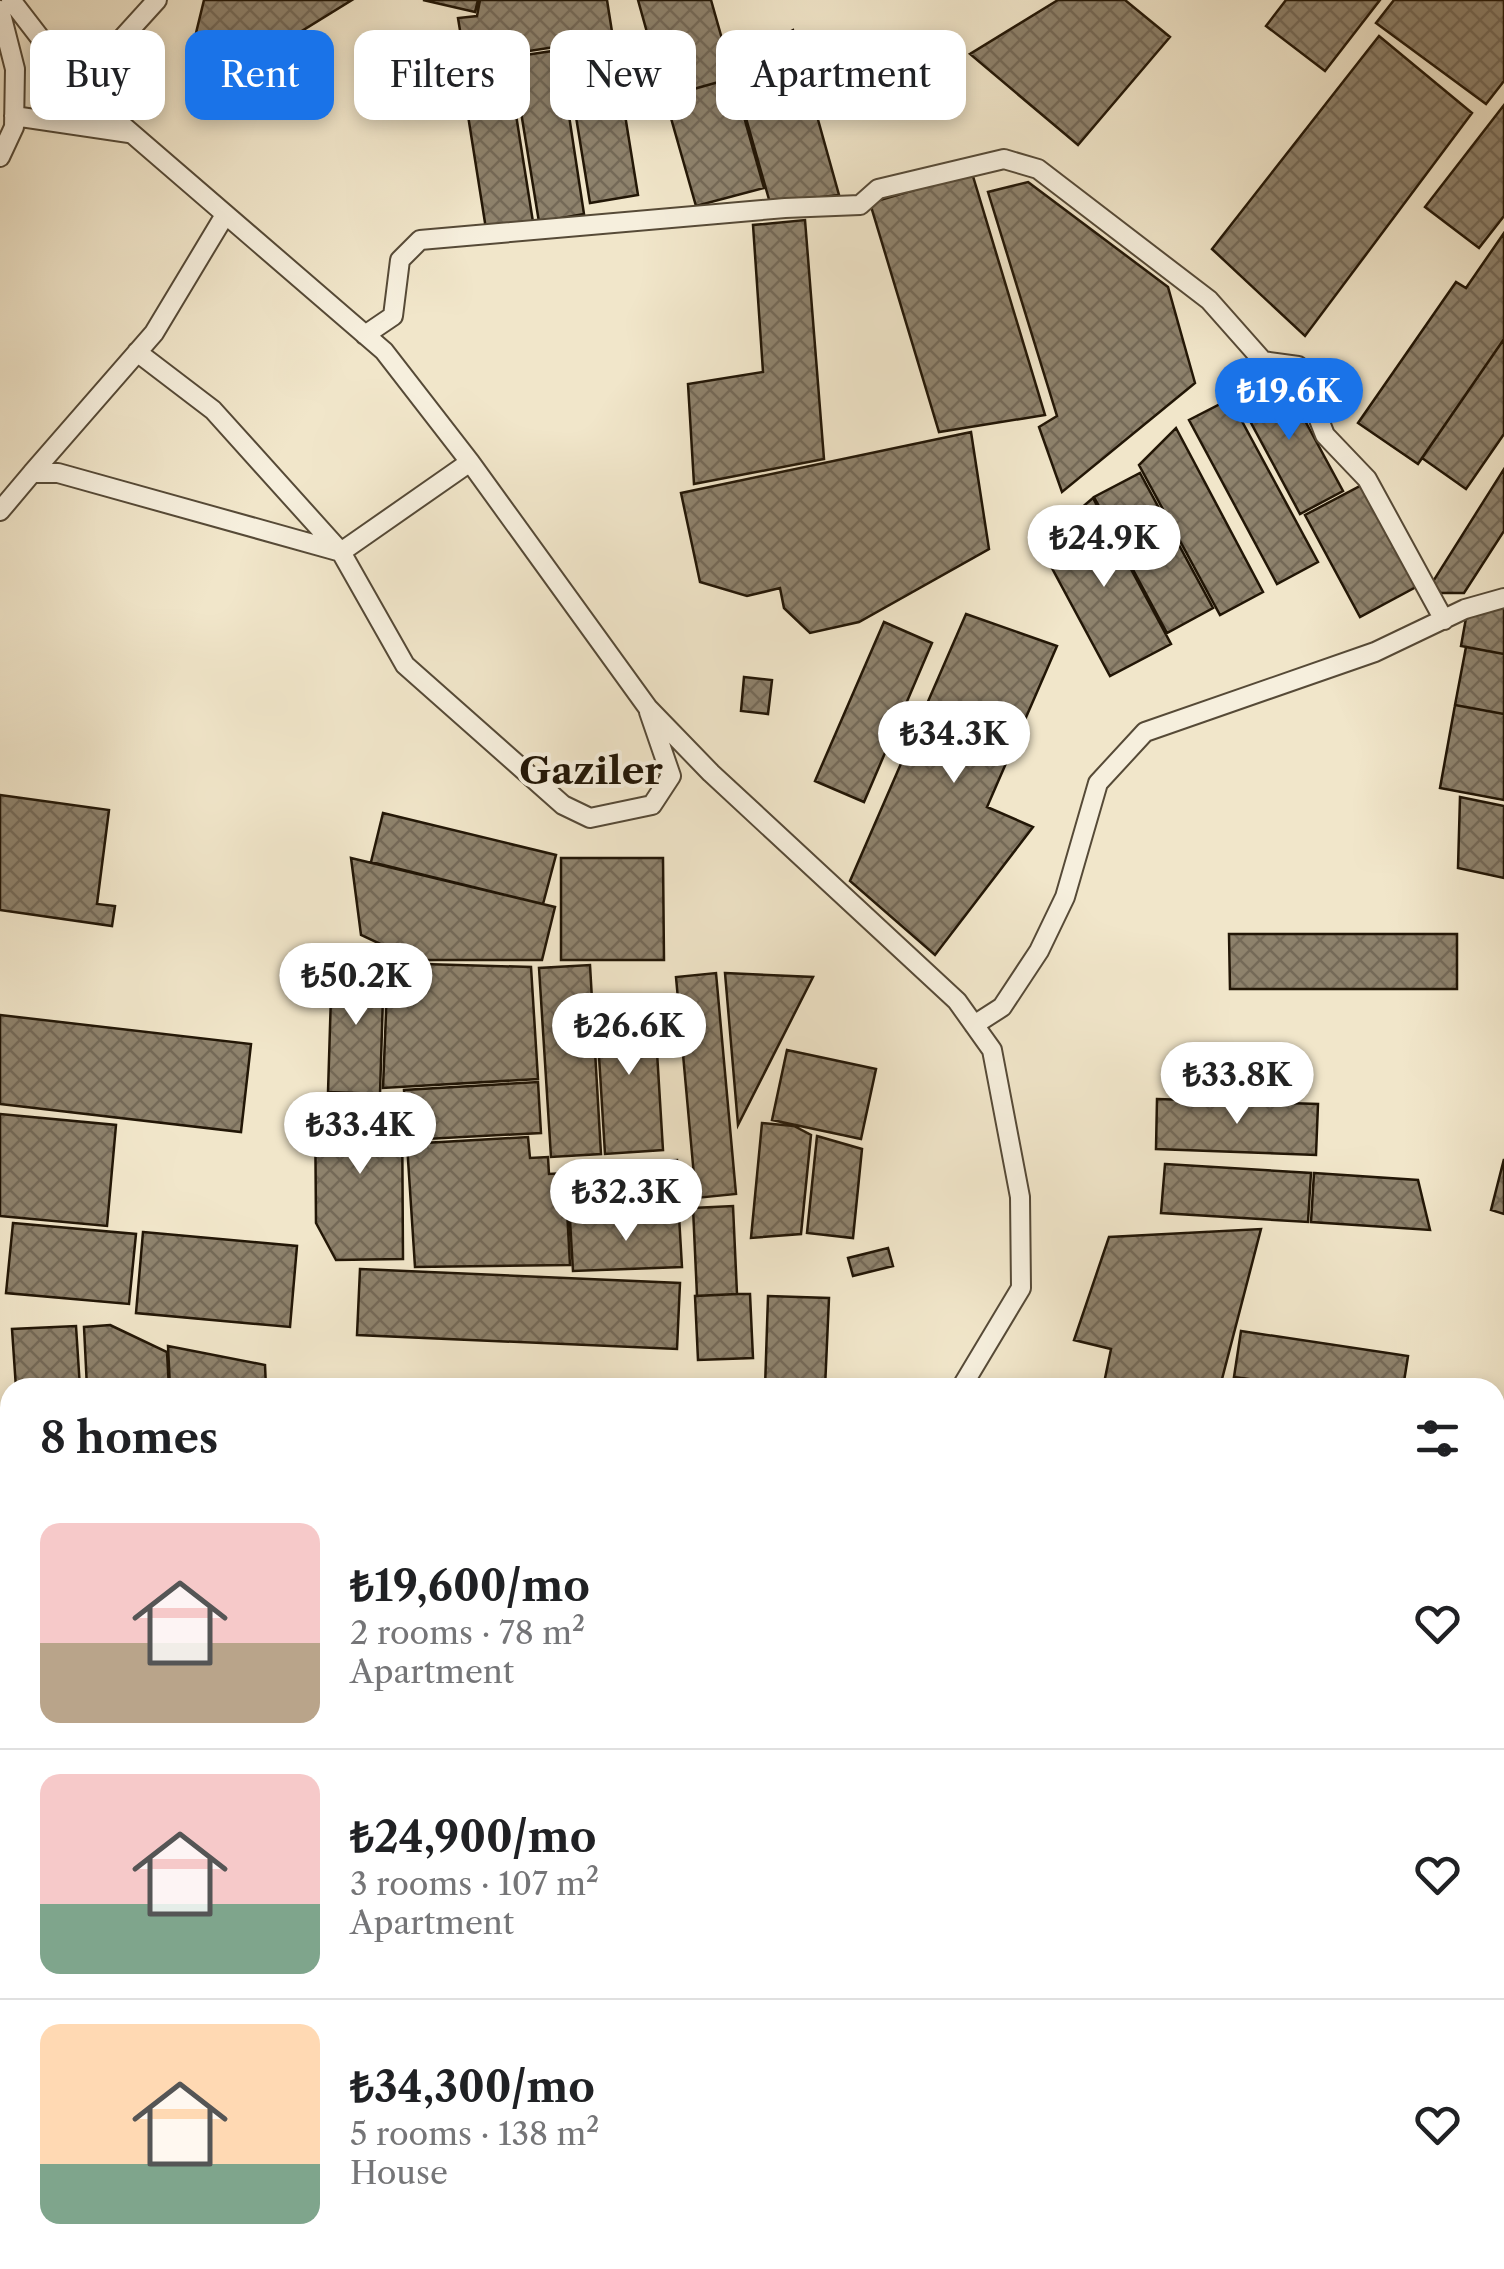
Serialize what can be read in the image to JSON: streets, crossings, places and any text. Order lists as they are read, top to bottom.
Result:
{
  "districts": ["Gaziler"],
  "page": {
    "chip": [
      "Buy",
      "Rent",
      "Filters",
      "New",
      "Apartment"
    ],
    "price": [
      "₺19.6K",
      "₺24.9K",
      "₺34.3K",
      "₺50.2K",
      "₺26.6K",
      "₺33.8K",
      "₺33.4K",
      "₺32.3K"
    ],
    "heading": "8 homes",
    "list": [
      {
        "name": "₺19,600/mo",
        "note": "2 rooms · 78 m² · Apartment"
      },
      {
        "name": "₺24,900/mo",
        "note": "3 rooms · 107 m² · Apartment"
      },
      {
        "name": "₺34,300/mo",
        "note": "5 rooms · 138 m² · House"
      }
    ]
  }
}
